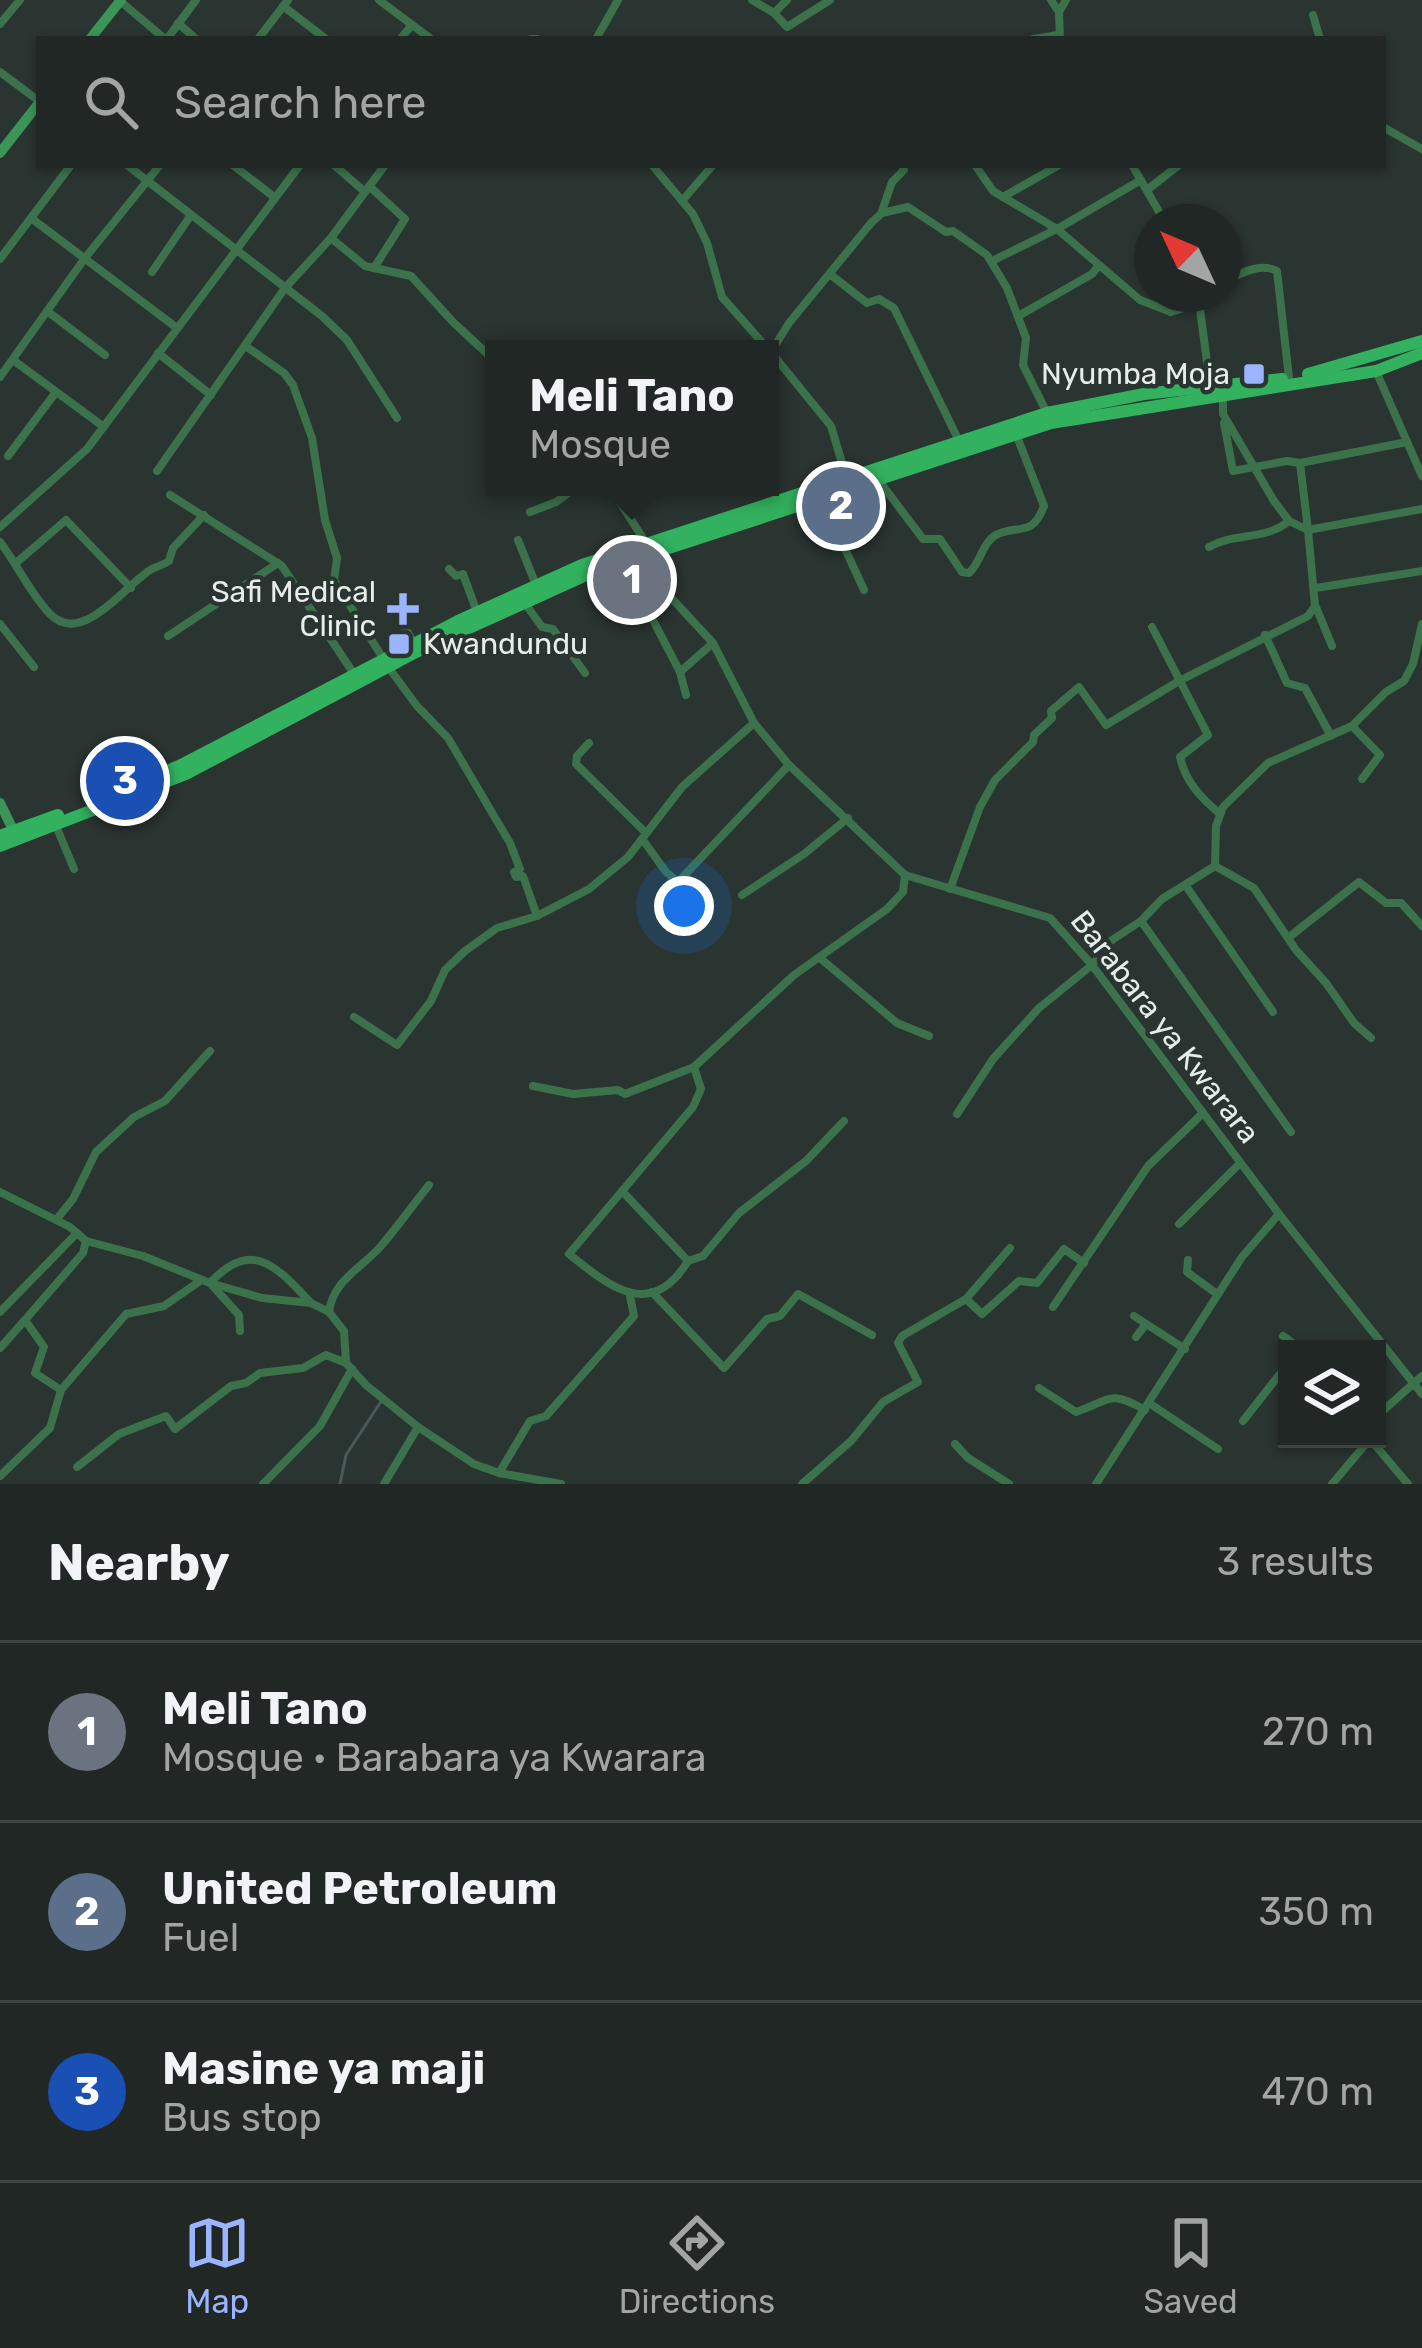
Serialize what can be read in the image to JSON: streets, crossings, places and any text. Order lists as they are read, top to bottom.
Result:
{
  "streets": {
    "street": ["Barabara ya Kwarara"]
  },
  "places": {
    "transit": ["Nyumba Moja", "Kwandundu"],
    "health": ["Safi Medical Clinic"]
  },
  "north": "top left",
  "page": {
    "search": "Search here",
    "popup": ["Meli Tano", "Mosque"],
    "pins": ["2", "1", "3"],
    "heading": ["Nearby", "3 results"],
    "list": [
      {
        "mark": "1",
        "name": "Meli Tano",
        "note": "Mosque · Barabara ya Kwarara",
        "value": "270 m"
      },
      {
        "mark": "2",
        "name": "United Petroleum",
        "note": "Fuel",
        "value": "350 m"
      },
      {
        "mark": "3",
        "name": "Masine ya maji",
        "note": "Bus stop",
        "value": "470 m"
      }
    ],
    "nav": ["Map", "Directions", "Saved"]
  }
}
